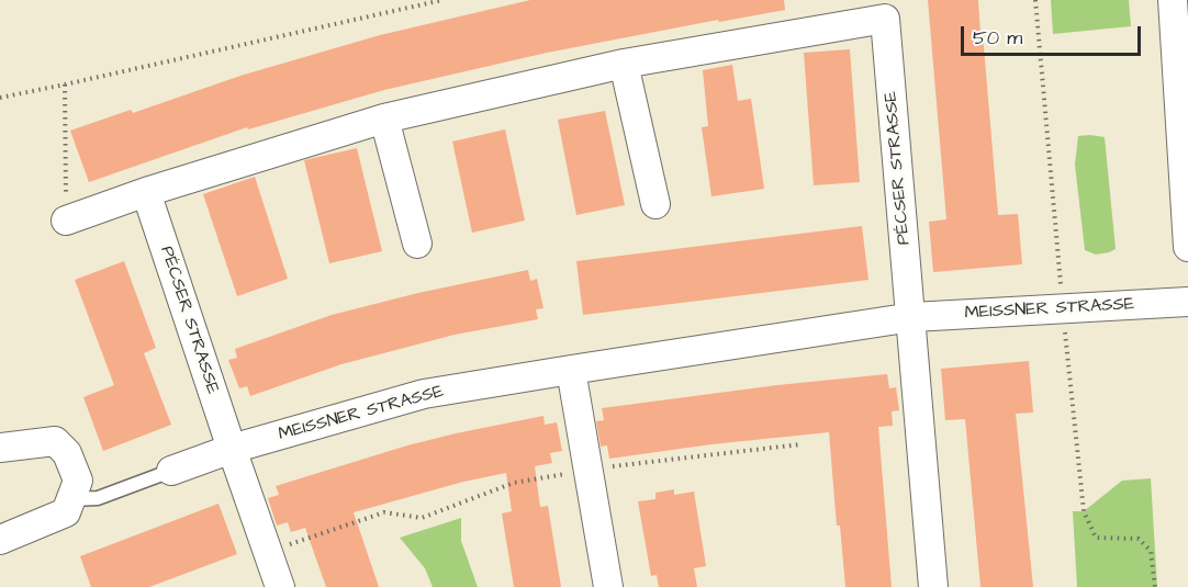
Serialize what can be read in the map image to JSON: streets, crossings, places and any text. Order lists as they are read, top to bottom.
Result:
{
  "streets": {
    "street": ["PÉCSER STRASSE", "MEISSNER STRASSE"]
  },
  "crossings": [
    ["PÉCSER STRASSE", "MEISSNER STRASSE"]
  ],
  "scale_bar": "50 m"
}
